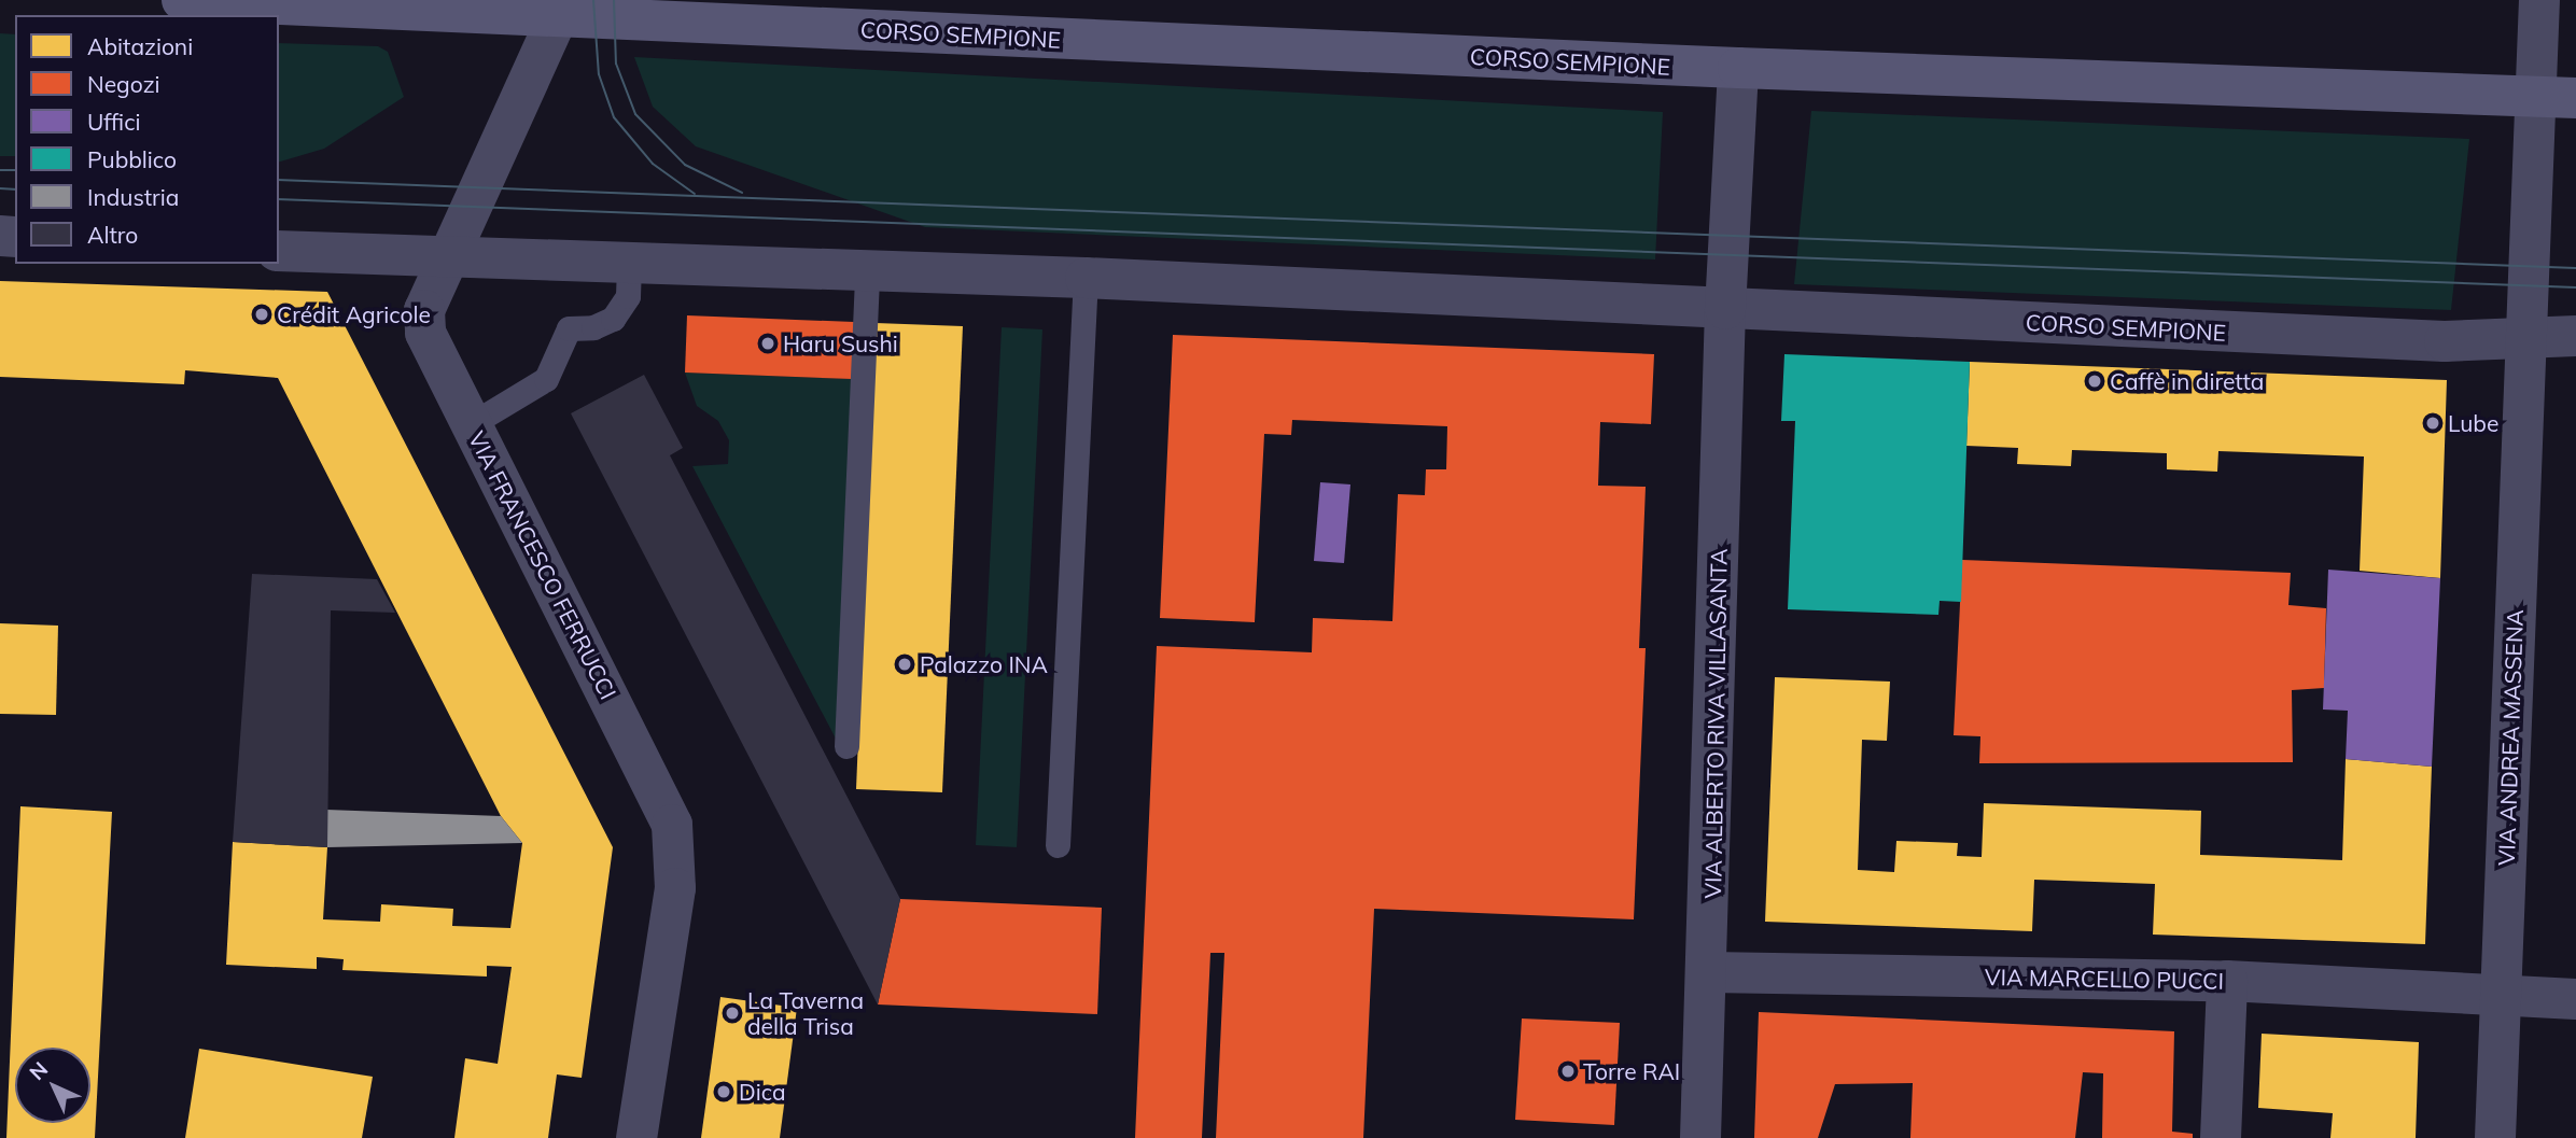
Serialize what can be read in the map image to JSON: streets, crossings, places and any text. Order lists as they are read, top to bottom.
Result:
{
  "streets": {
    "main road": ["CORSO SEMPIONE"],
    "street": [
      "VIA FRANCESCO FERRUCCI",
      "VIA ALBERTO RIVA VILLASANTA",
      "VIA ANDREA MASSENA",
      "VIA MARCELLO PUCCI"
    ]
  },
  "crossings": [
    ["CORSO SEMPIONE", "VIA FRANCESCO FERRUCCI"],
    ["CORSO SEMPIONE", "VIA ALBERTO RIVA VILLASANTA"],
    ["CORSO SEMPIONE", "VIA ANDREA MASSENA"],
    ["VIA ALBERTO RIVA VILLASANTA", "VIA MARCELLO PUCCI"],
    ["VIA ANDREA MASSENA", "VIA MARCELLO PUCCI"]
  ],
  "places": [
    "Crédit Agricole",
    "Haru Sushi",
    "Caffè in diretta",
    "Lube",
    "Palazzo INA",
    "La Taverna della Trisa",
    "Torre RAI",
    "Dica"
  ],
  "legend": [
    "Abitazioni",
    "Negozi",
    "Uffici",
    "Pubblico",
    "Industria",
    "Altro"
  ],
  "north": "top left"
}
